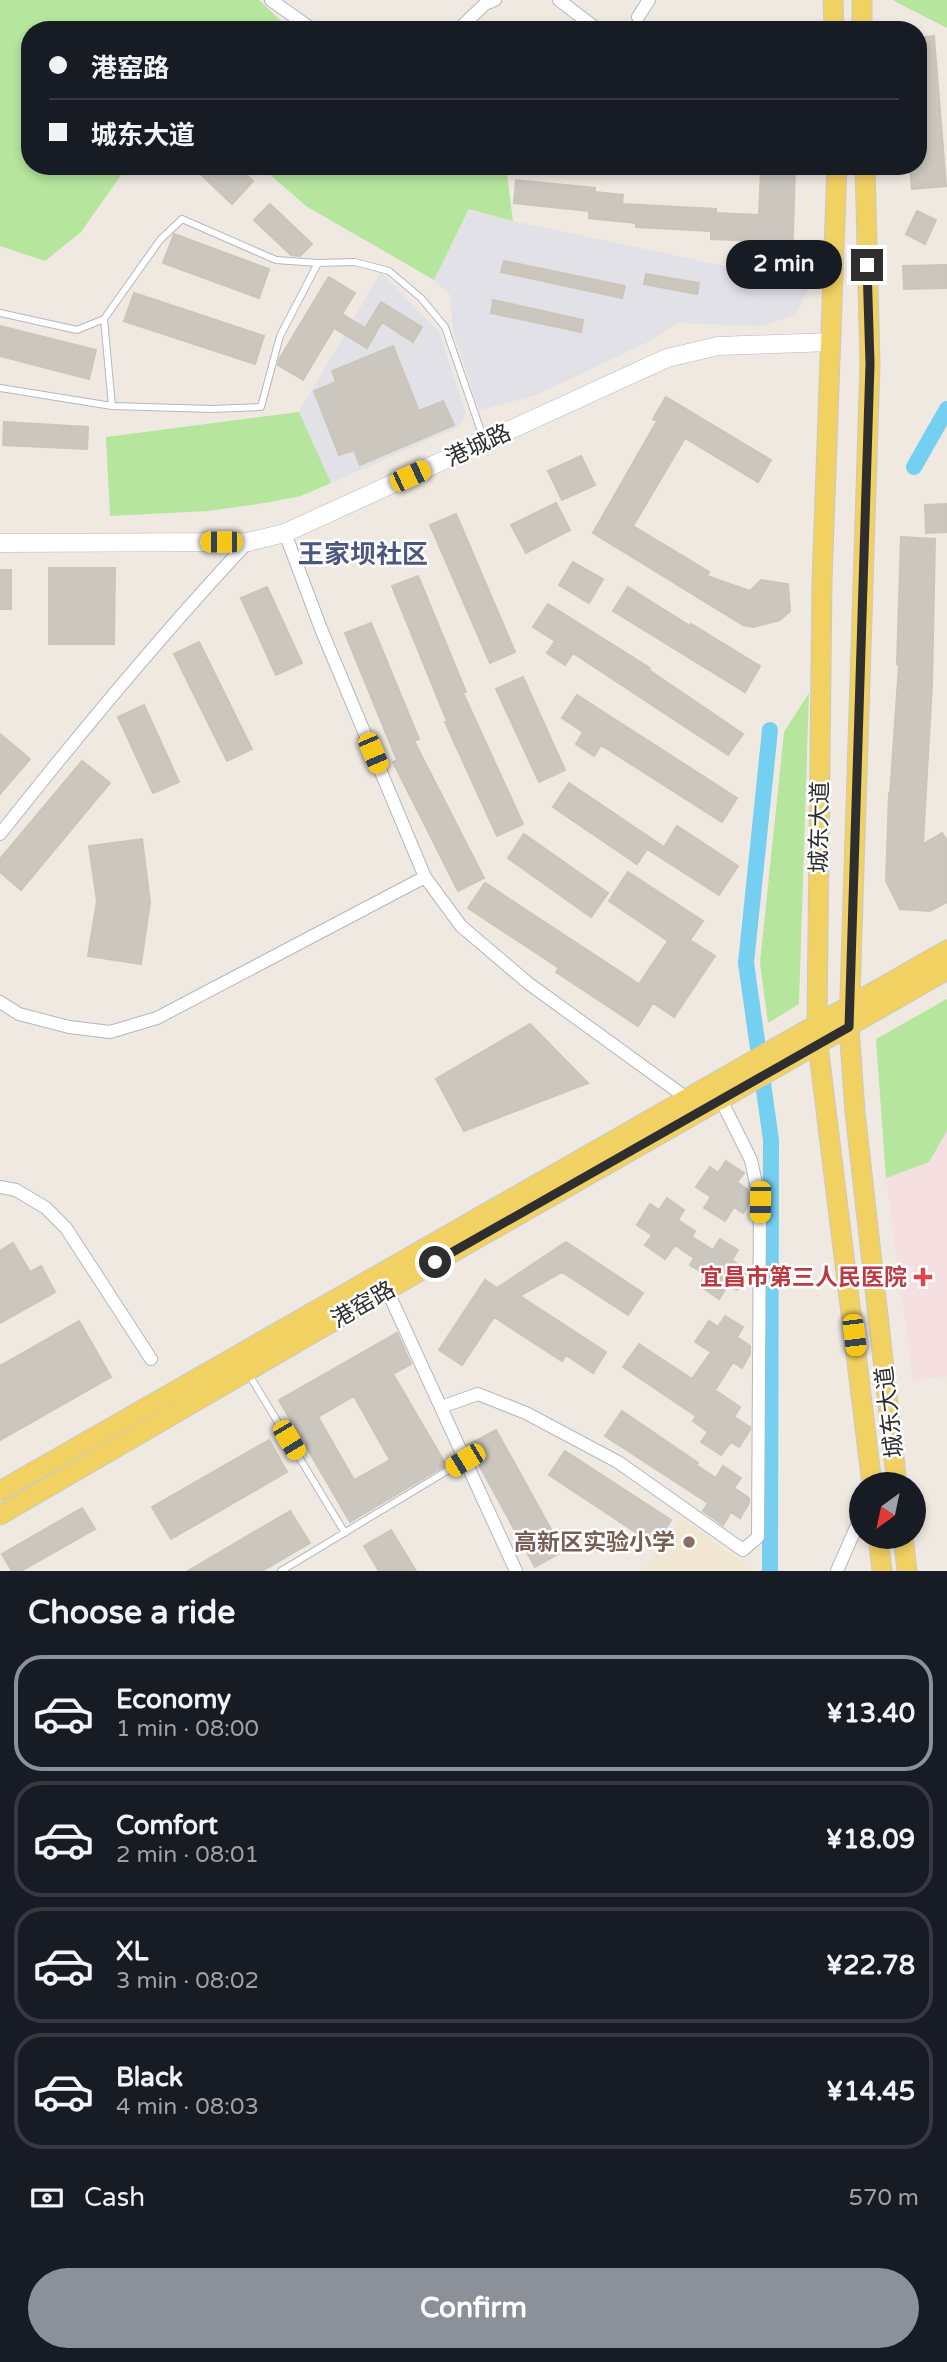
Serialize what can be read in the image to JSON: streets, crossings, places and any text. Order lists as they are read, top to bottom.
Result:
{
  "streets": {
    "main road": ["城东大道", "港窑路"],
    "street": ["港城路"]
  },
  "crossings": [
    ["港城路", "城东大道"],
    ["城东大道", "港窑路"]
  ],
  "districts": ["王家坝社区"],
  "places": {
    "health": ["宜昌市第三人民医院"],
    "other": ["高新区实验小学"]
  },
  "north": "bottom left",
  "page": {
    "banner": ["港窑路", "城东大道"],
    "bubble": "2 min",
    "heading": "Choose a ride",
    "list": [
      {
        "name": "Economy",
        "note": "1 min · 08:00",
        "value": "¥13.40"
      },
      {
        "name": "Comfort",
        "note": "2 min · 08:01",
        "value": "¥18.09"
      },
      {
        "name": "XL",
        "note": "3 min · 08:02",
        "value": "¥22.78"
      },
      {
        "name": "Black",
        "note": "4 min · 08:03",
        "value": "¥14.45"
      }
    ],
    "pay": ["Cash", "570 m"],
    "buttons": "Confirm"
  }
}
